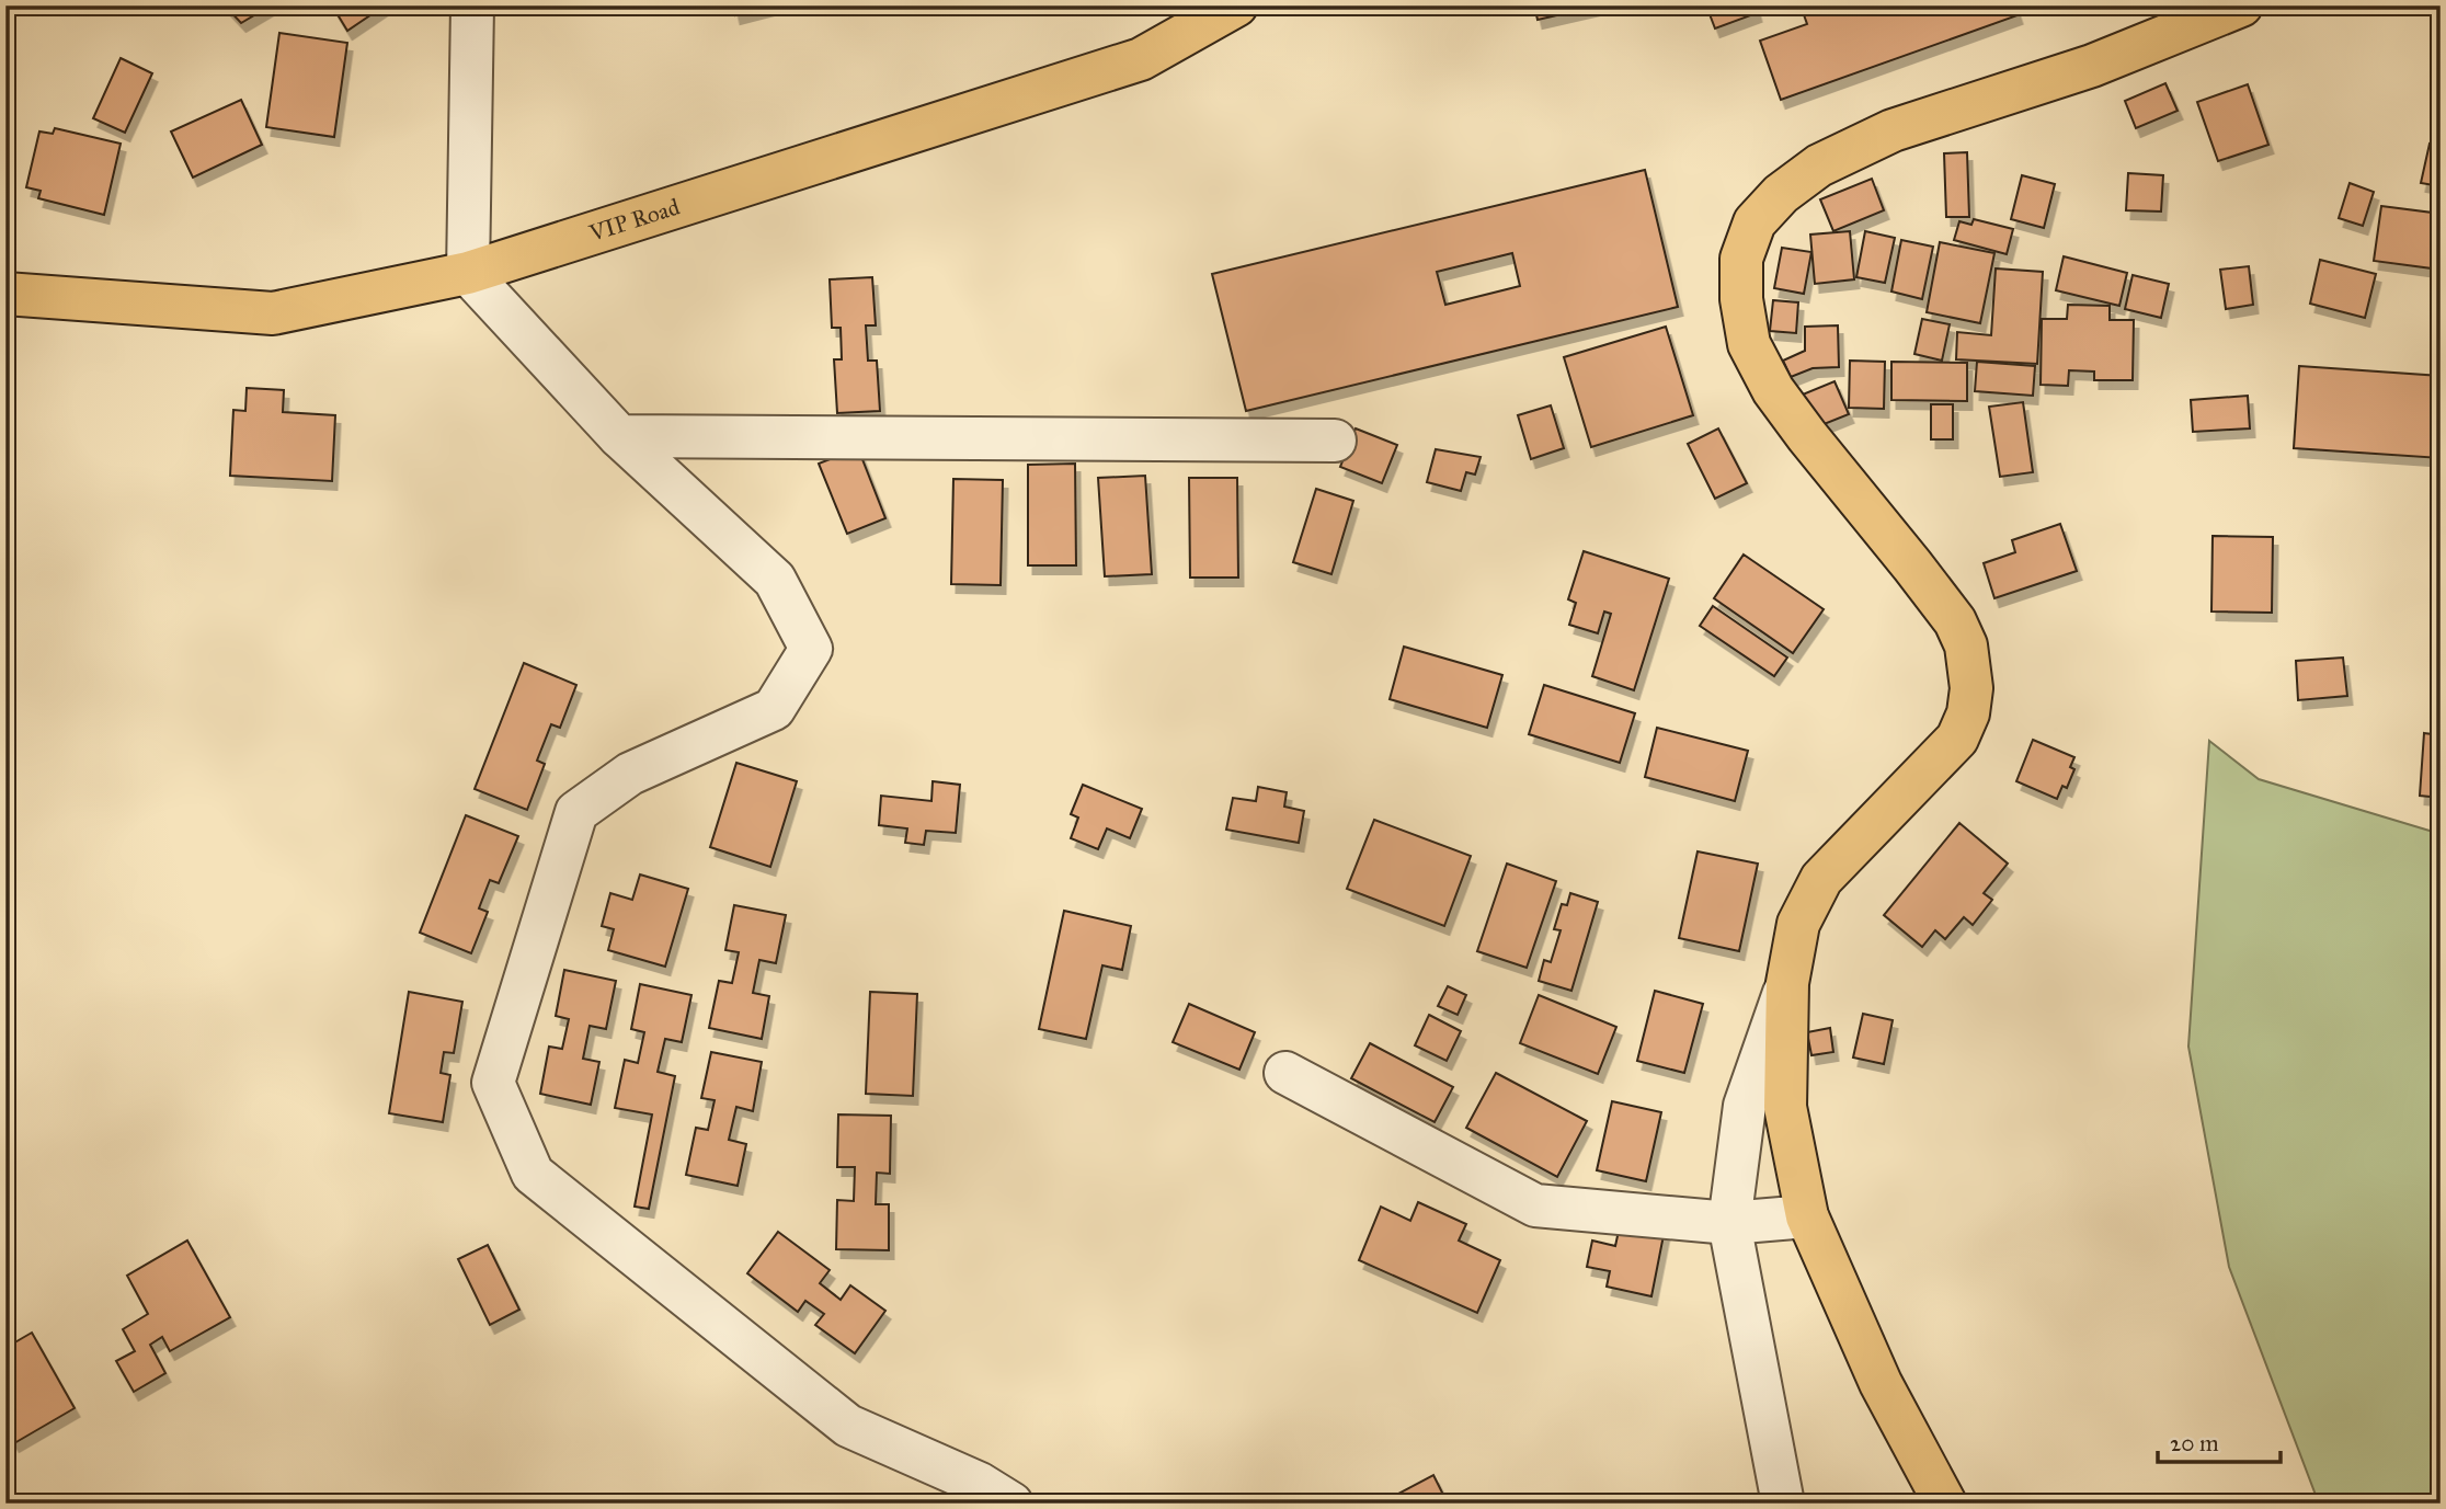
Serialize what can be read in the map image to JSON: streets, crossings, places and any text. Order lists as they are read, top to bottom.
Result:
{
  "streets": {
    "main road": ["VIP Road"]
  },
  "scale_bar": "20 m"
}
